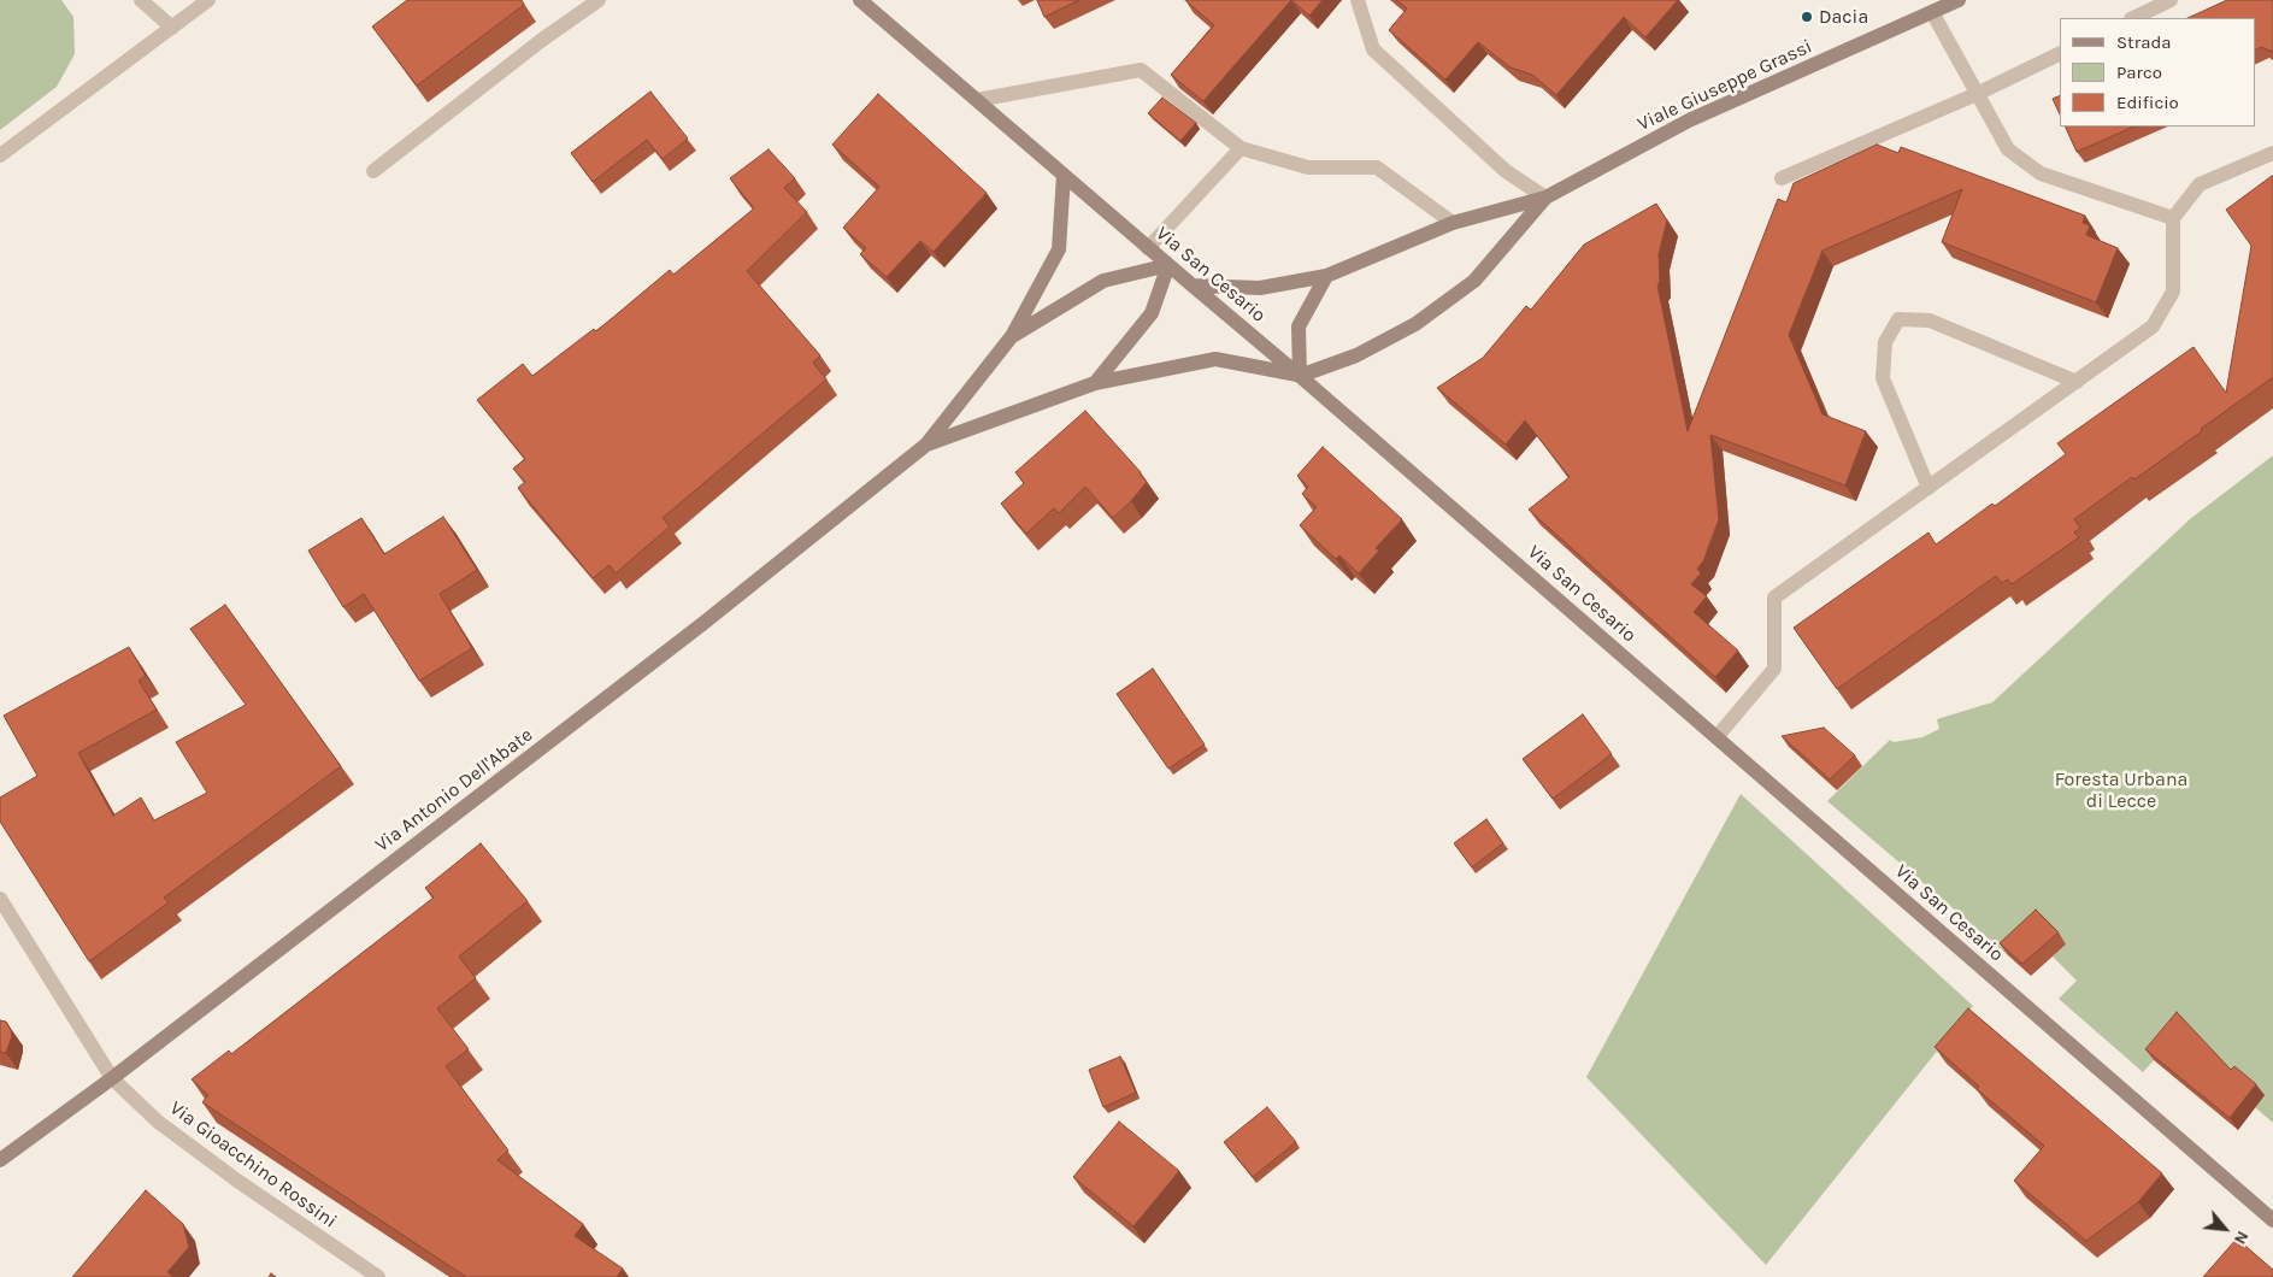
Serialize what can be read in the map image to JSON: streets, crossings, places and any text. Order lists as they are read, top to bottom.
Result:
{
  "streets": {
    "main road": ["Viale Giuseppe Grassi", "Via San Cesario", "Via Antonio Dell'Abate"],
    "street": ["Via Gioacchino Rossini"]
  },
  "crossings": [
    ["Viale Giuseppe Grassi", "Via San Cesario"],
    ["Viale Giuseppe Grassi", "Via Antonio Dell'Abate"],
    ["Via San Cesario", "Via Antonio Dell'Abate"],
    ["Via Antonio Dell'Abate", "Via Gioacchino Rossini"]
  ],
  "parks": ["Foresta Urbana di Lecce"],
  "places": ["Dacia"],
  "legend": ["Strada", "Parco", "Edificio"],
  "north": "bottom right"
}
